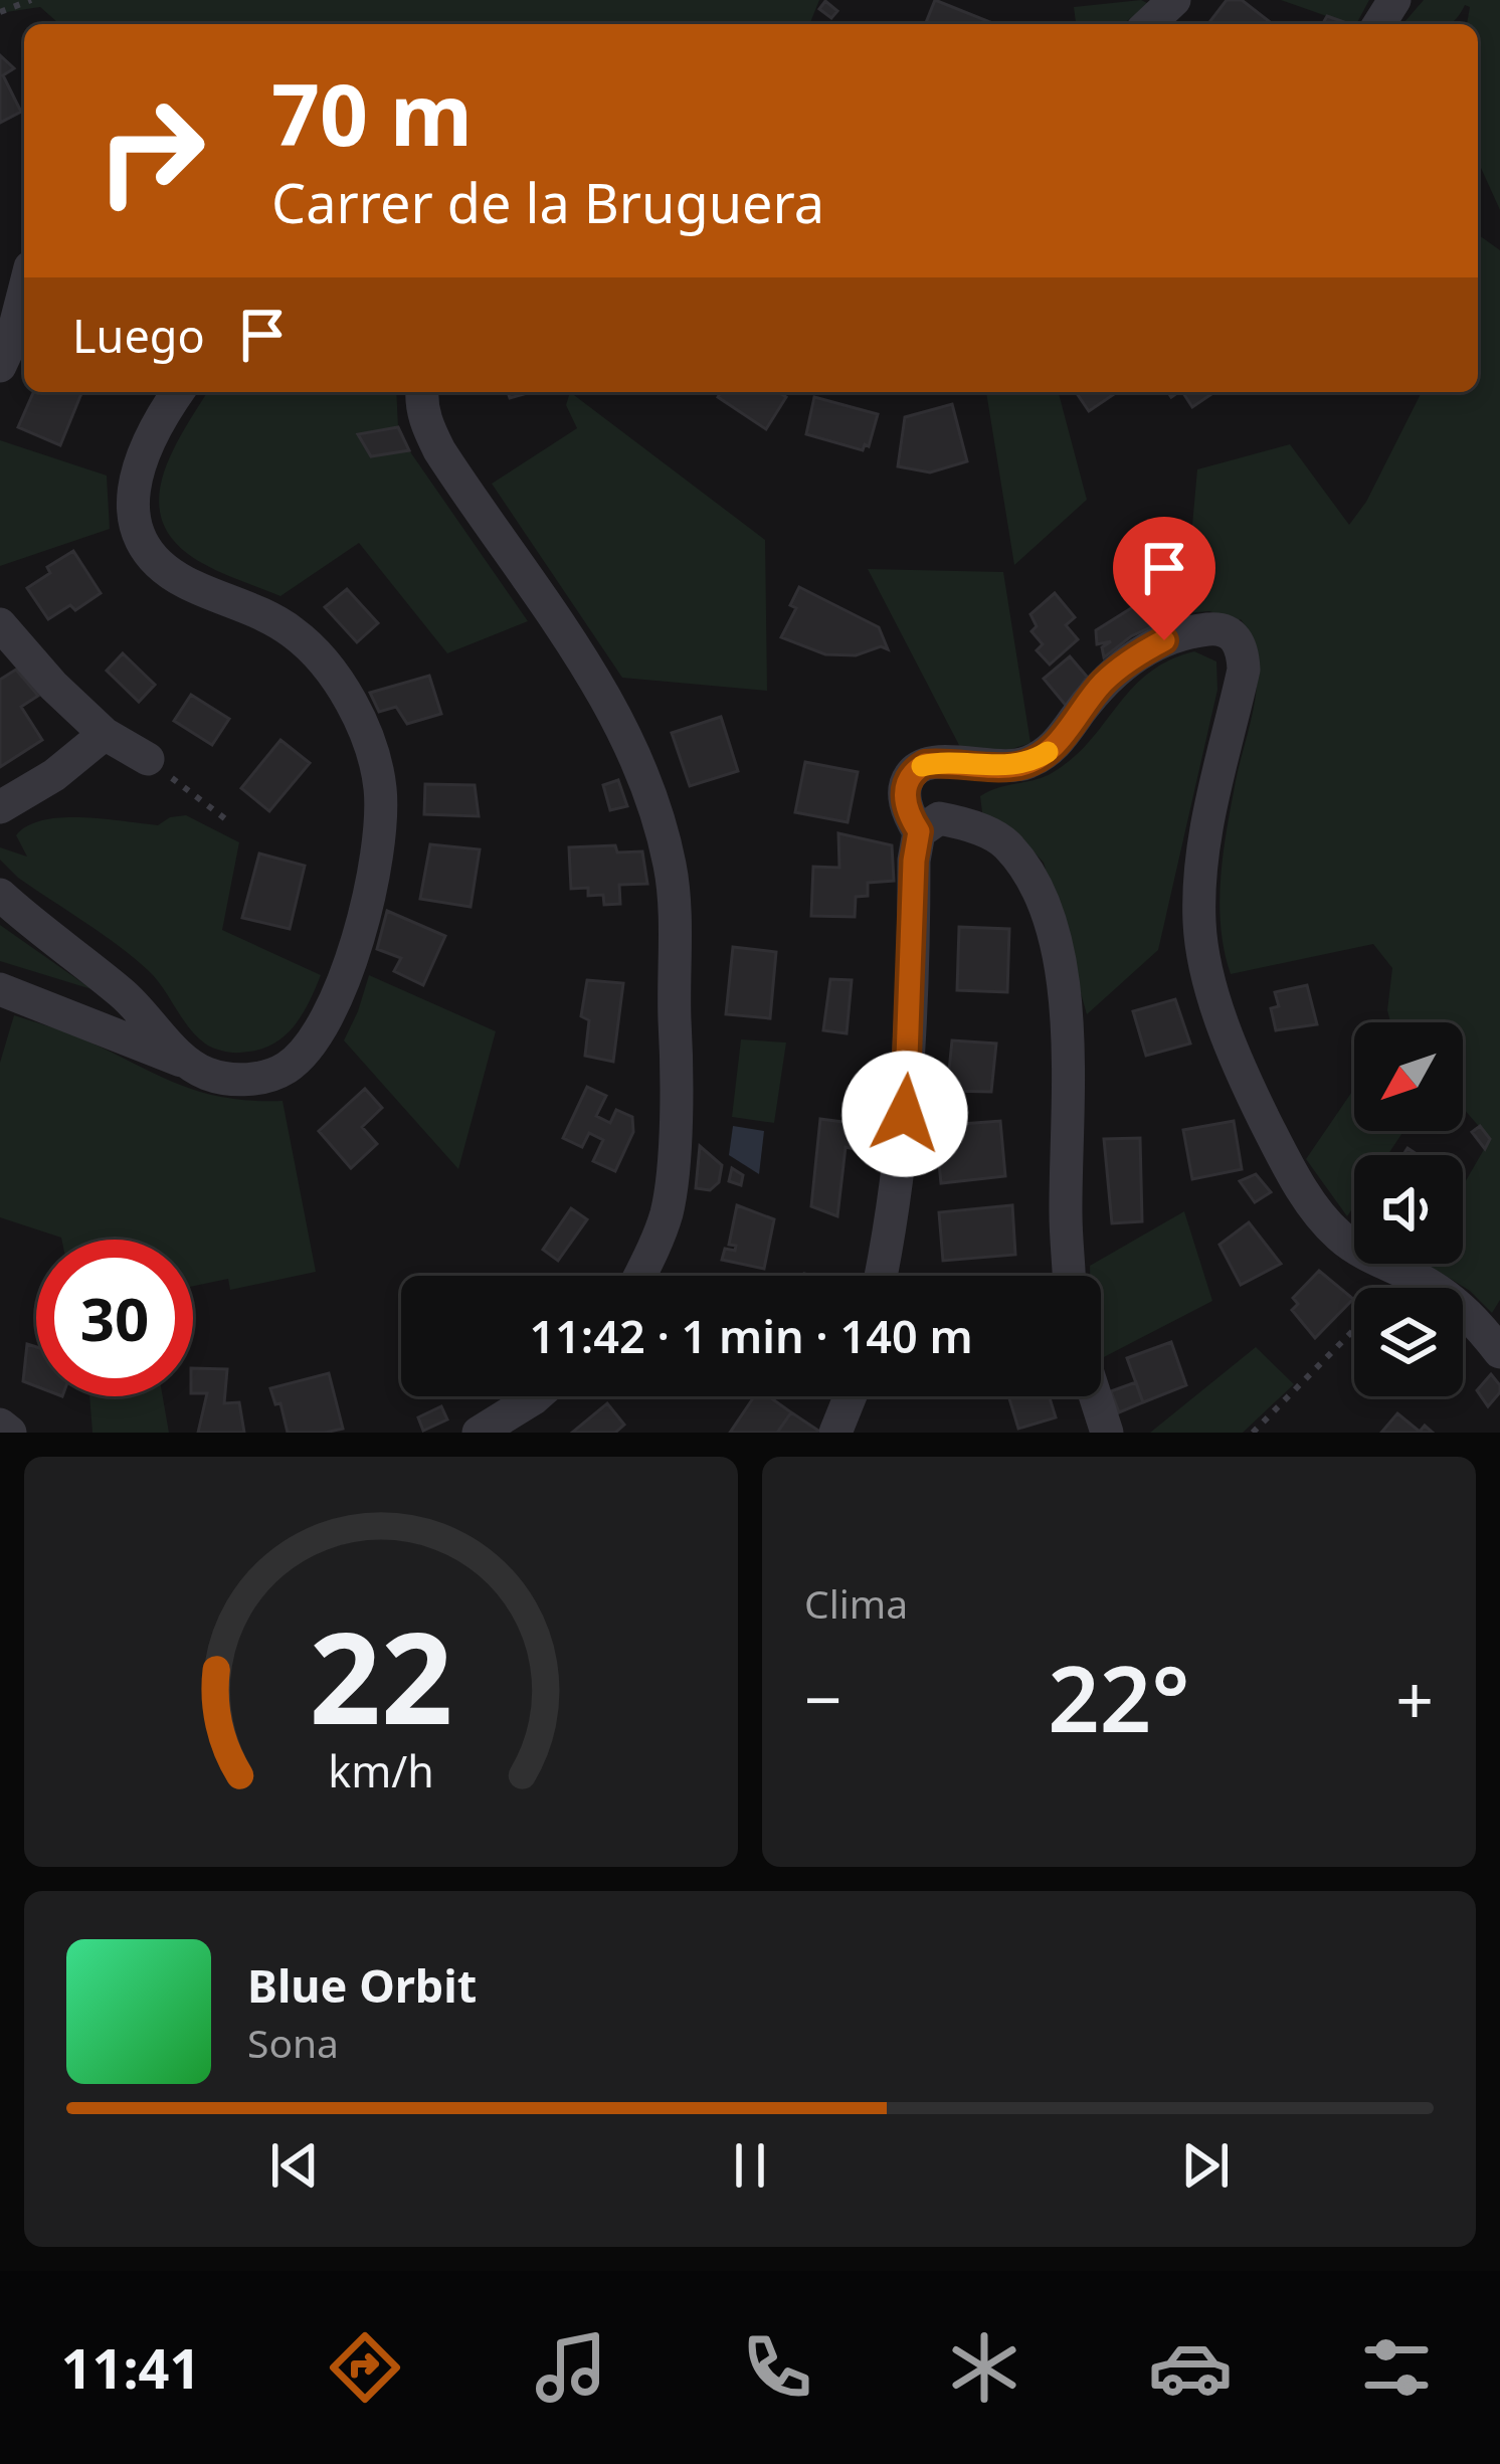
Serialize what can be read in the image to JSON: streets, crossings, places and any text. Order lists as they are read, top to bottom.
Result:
{
  "north": "bottom left",
  "page": {
    "turn": ["70 m", "Carrer de la Bruguera"],
    "then": "Luego",
    "limit": "30",
    "trip": "11:42 · 1 min · 140 m",
    "tile": "Clima",
    "heat": ["−", "22°", "+"],
    "song": ["Blue Orbit", "Sona"],
    "tabs": "11:41",
    "gauge": ["22", "km/h"]
  }
}
